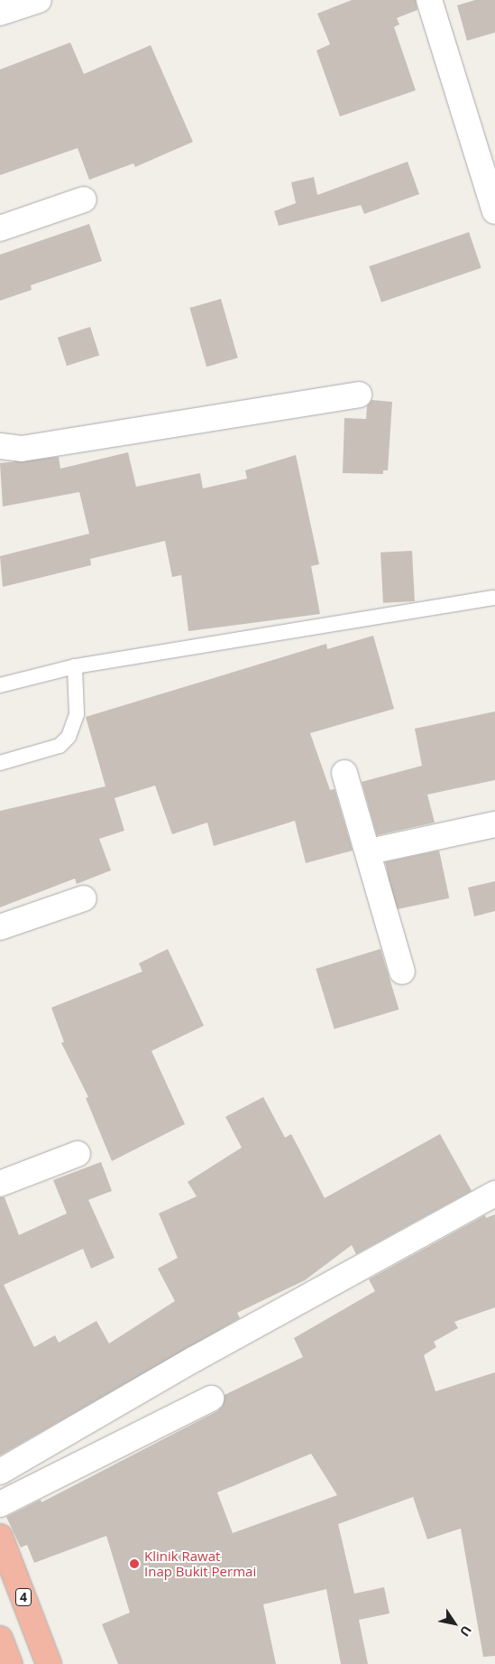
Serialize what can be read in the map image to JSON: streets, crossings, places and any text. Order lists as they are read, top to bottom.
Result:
{
  "streets": {
    "highway": ["4"]
  },
  "places": ["Klinik Rawat Inap Bukit Permai"],
  "north": "bottom right"
}
